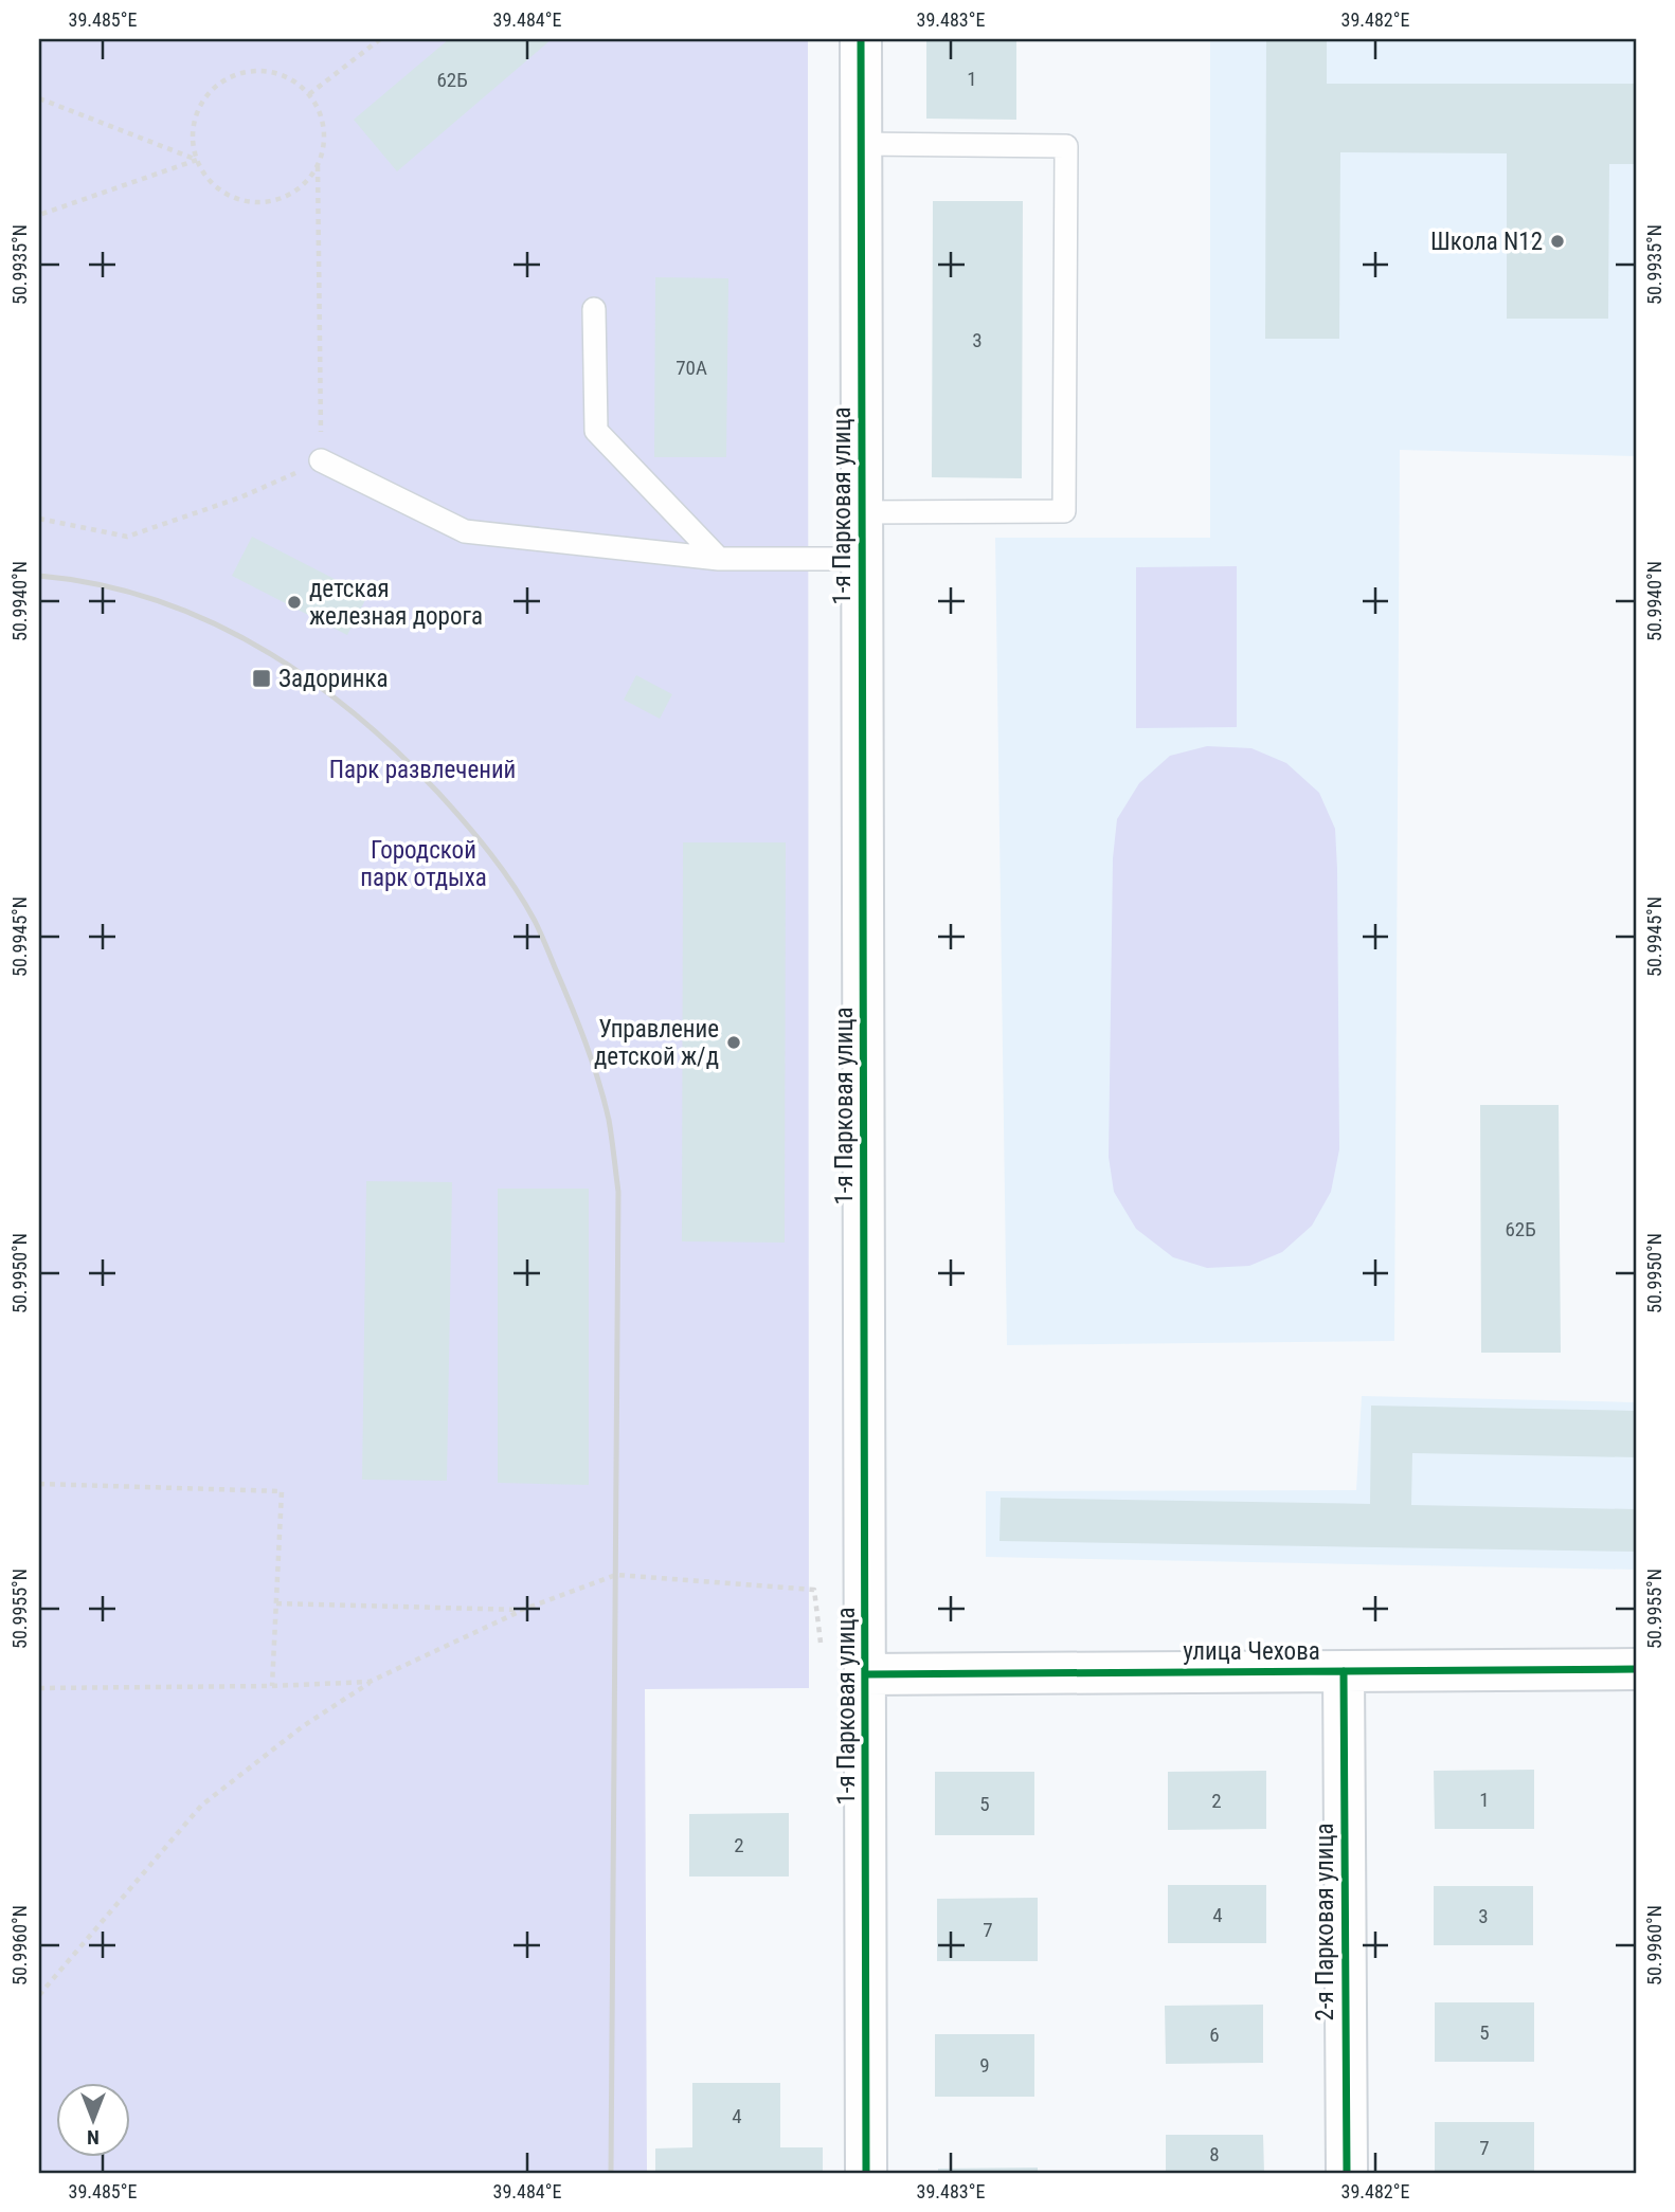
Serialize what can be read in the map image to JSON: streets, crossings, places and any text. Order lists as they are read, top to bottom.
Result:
{
  "streets": {
    "street": ["1-я Парковая улица", "улица Чехова", "2-я Парковая улица"]
  },
  "crossings": [
    ["1-я Парковая улица", "улица Чехова"],
    ["улица Чехова", "2-я Парковая улица"]
  ],
  "parks": ["Парк развлечений", "Городской парк отдыха"],
  "places": {
    "other": ["Школа N12", "детская железная дорога", "Управление детской ж/д"],
    "transit": ["Задоринка"]
  },
  "house_numbers": [
    "1",
    "62Б",
    "3",
    "70А",
    "62Б",
    "1",
    "2",
    "5",
    "2",
    "4",
    "3",
    "7",
    "5",
    "6",
    "9",
    "4",
    "7",
    "8"
  ],
  "north": "bottom",
  "coordinates": [
    "39.485°E",
    "39.484°E",
    "39.483°E",
    "39.482°E",
    "50.9935°N",
    "50.9940°N",
    "50.9945°N",
    "50.9950°N",
    "50.9955°N",
    "50.9960°N"
  ]
}
